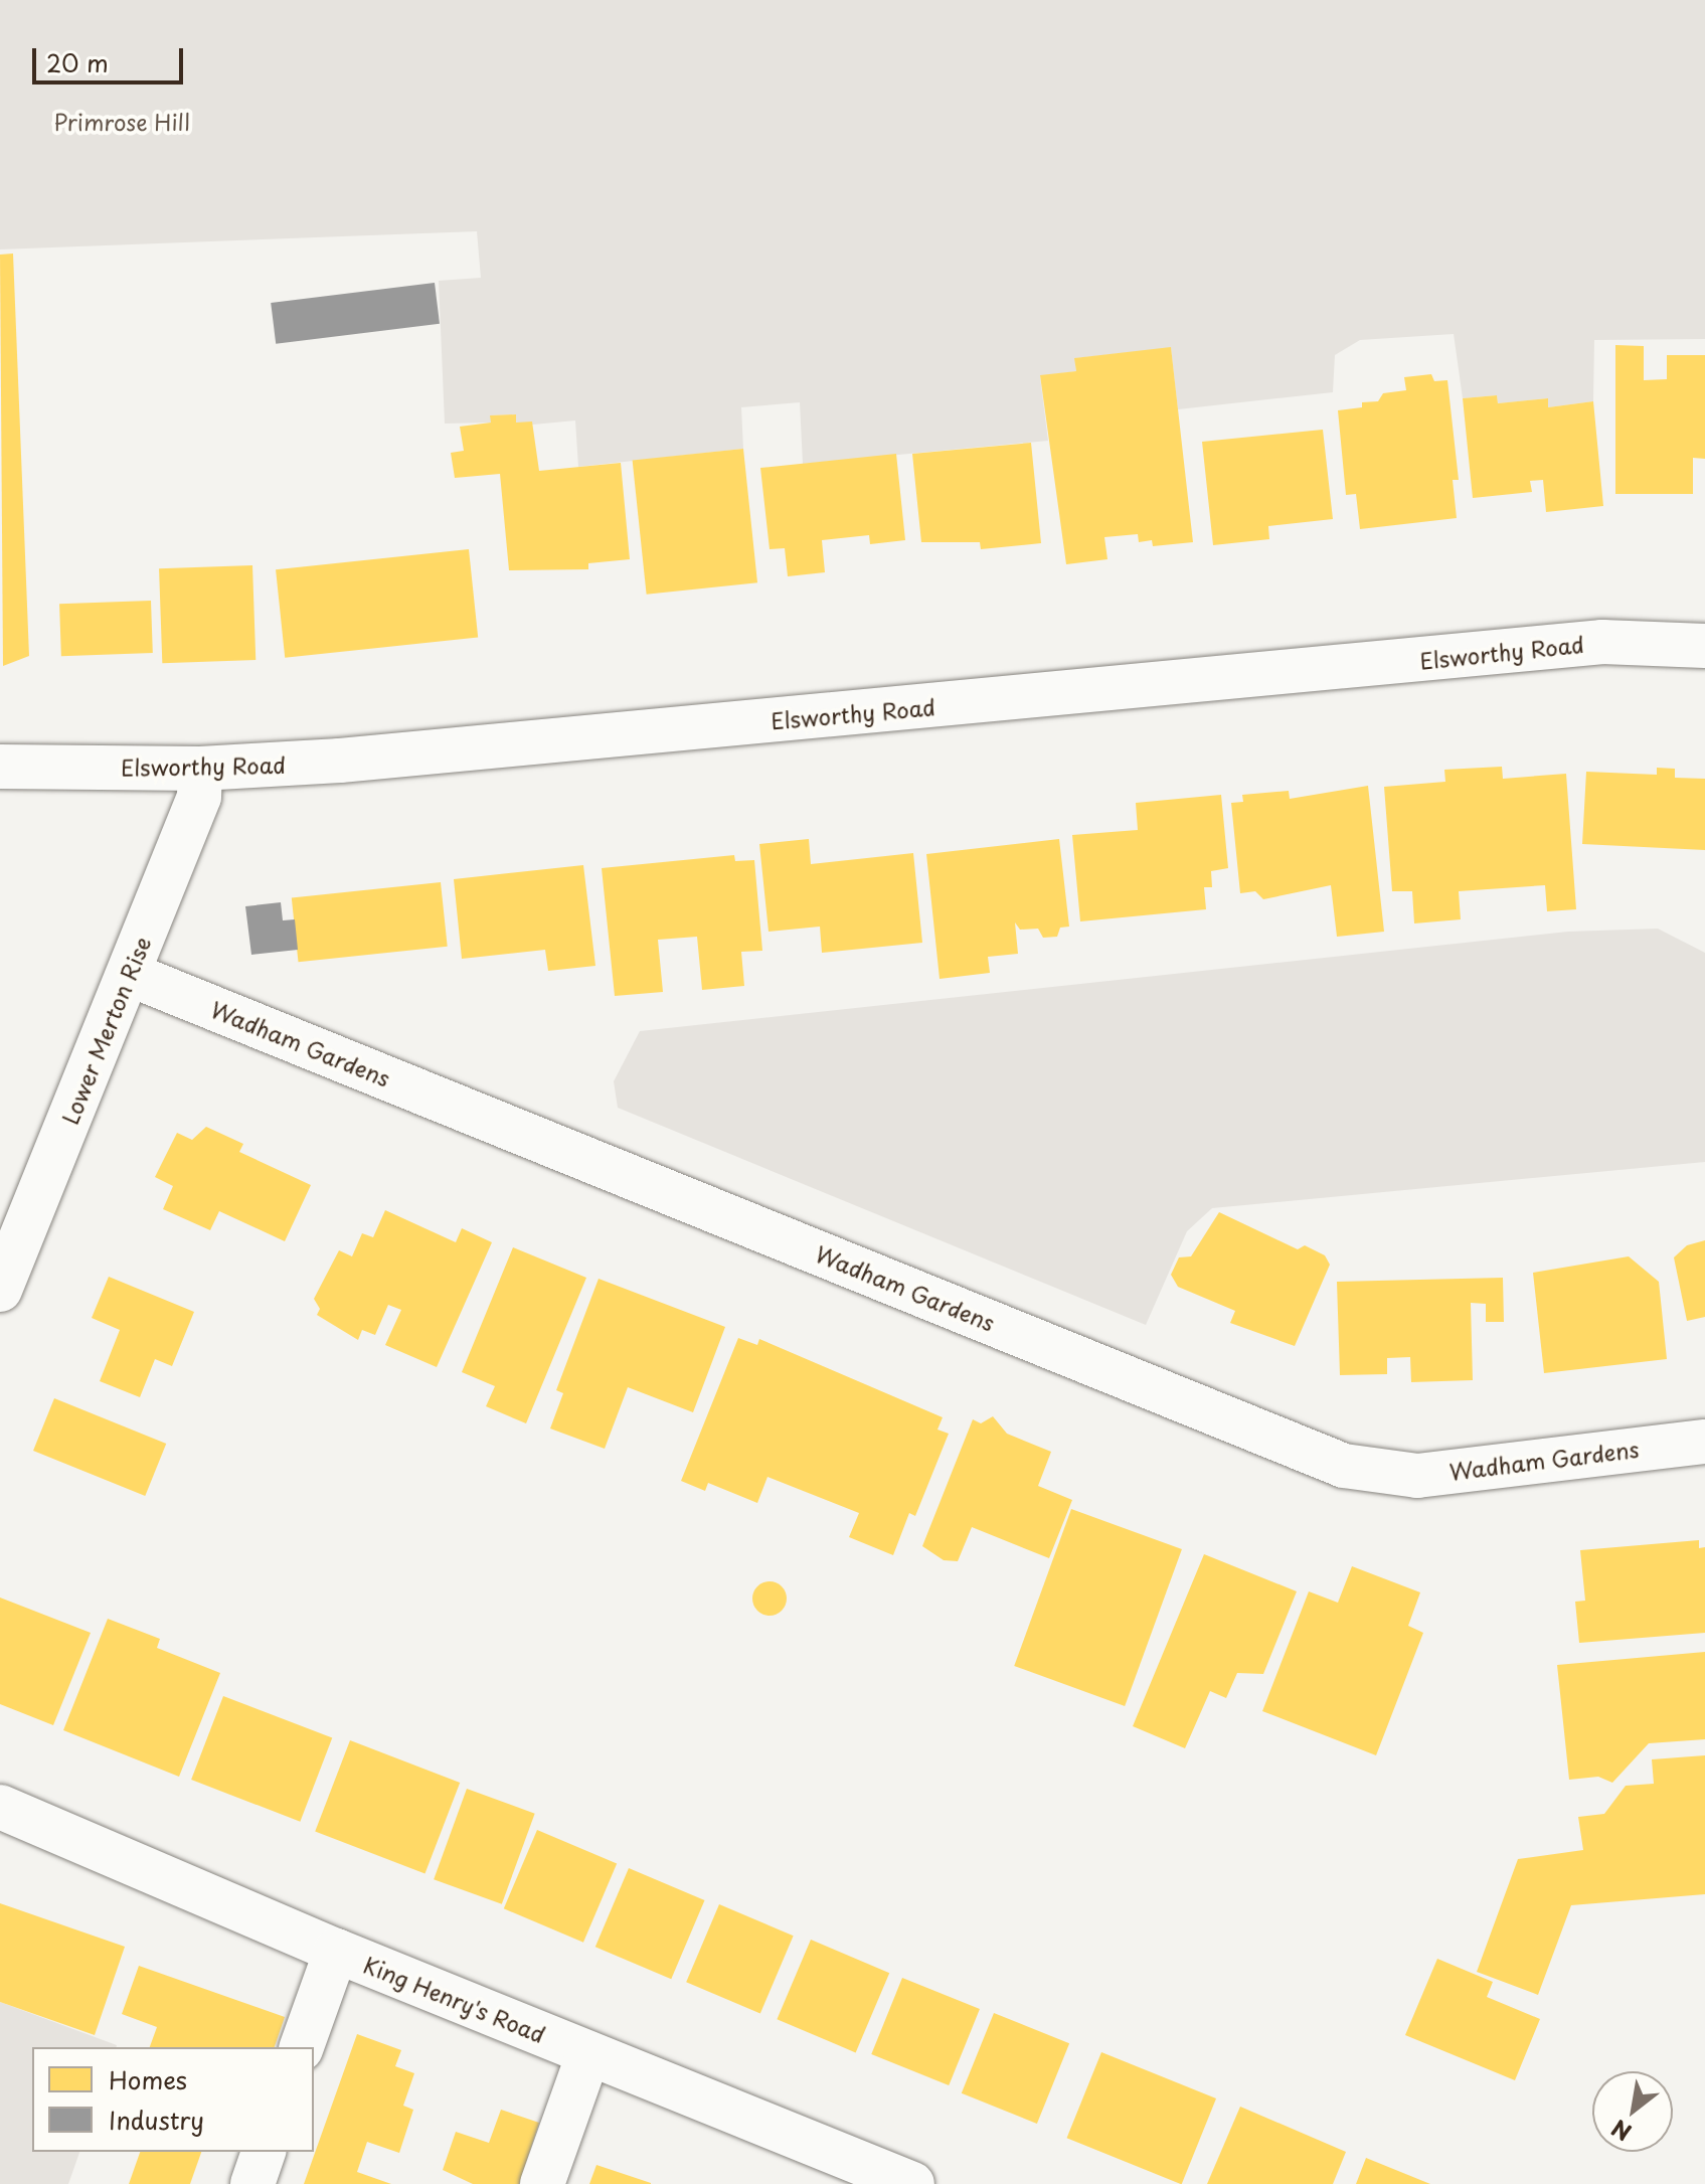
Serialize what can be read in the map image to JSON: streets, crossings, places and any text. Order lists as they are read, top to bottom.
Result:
{
  "streets": {
    "street": [
      "Elsworthy Road",
      "Lower Merton Rise",
      "Wadham Gardens",
      "King Henry's Road"
    ]
  },
  "crossings": [
    ["Elsworthy Road", "Lower Merton Rise"],
    ["Lower Merton Rise", "Wadham Gardens"]
  ],
  "parks": ["Primrose Hill"],
  "legend": ["Homes", "Industry"],
  "scale_bar": "20 m",
  "north": "bottom left"
}
